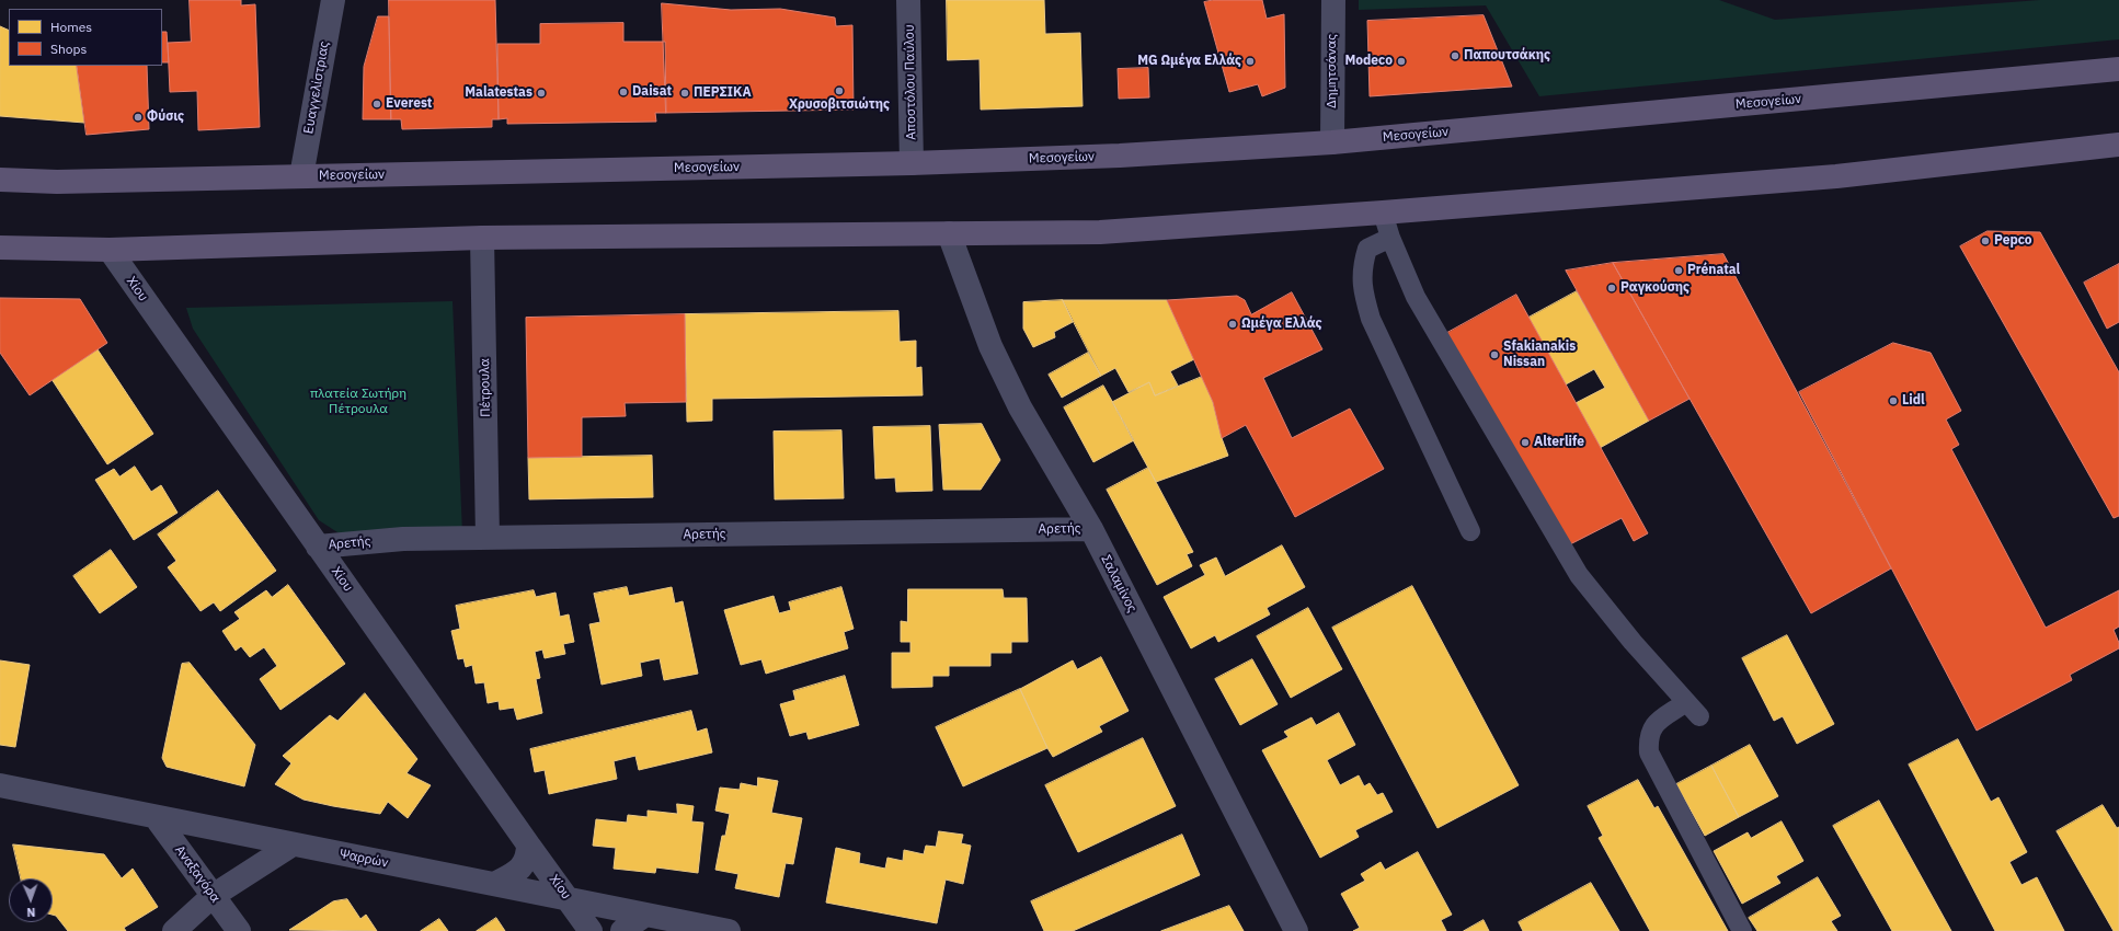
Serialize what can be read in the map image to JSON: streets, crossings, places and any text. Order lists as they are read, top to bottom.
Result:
{
  "streets": {
    "main road": ["Μεσογείων"],
    "street": [
      "Δημητσάνας",
      "Αποστόλου Παύλου",
      "Ευαγγελίστριας",
      "Χίου",
      "Πέτρουλα",
      "Αρετής",
      "Σαλαμίνος",
      "Ψαρρών",
      "Αναξαγόρα"
    ]
  },
  "crossings": [
    ["Δημητσάνας", "Μεσογείων"],
    ["Αποστόλου Παύλου", "Μεσογείων"],
    ["Ευαγγελίστριας", "Μεσογείων"],
    ["Χίου", "Αρετής"],
    ["Χίου", "Ψαρρών"],
    ["Πέτρουλα", "Αρετής"],
    ["Αρετής", "Σαλαμίνος"],
    ["Ψαρρών", "Αναξαγόρα"]
  ],
  "parks": ["πλατεία Σωτήρη Πέτρουλα"],
  "places": [
    "Παπουτσάκης",
    "MG Ωμέγα Ελλάς",
    "Modeco",
    "Χρυσοβιτσιώτης",
    "Daisat",
    "Malatestas",
    "ΠΕΡΣΙΚΑ",
    "Everest",
    "Φύσις",
    "Pepco",
    "Prénatal",
    "Ραγκούσης",
    "Ωμέγα Ελλάς",
    "Sfakianakis Nissan",
    "Lidl",
    "Alterlife"
  ],
  "legend": ["Homes", "Shops"],
  "north": "bottom"
}
